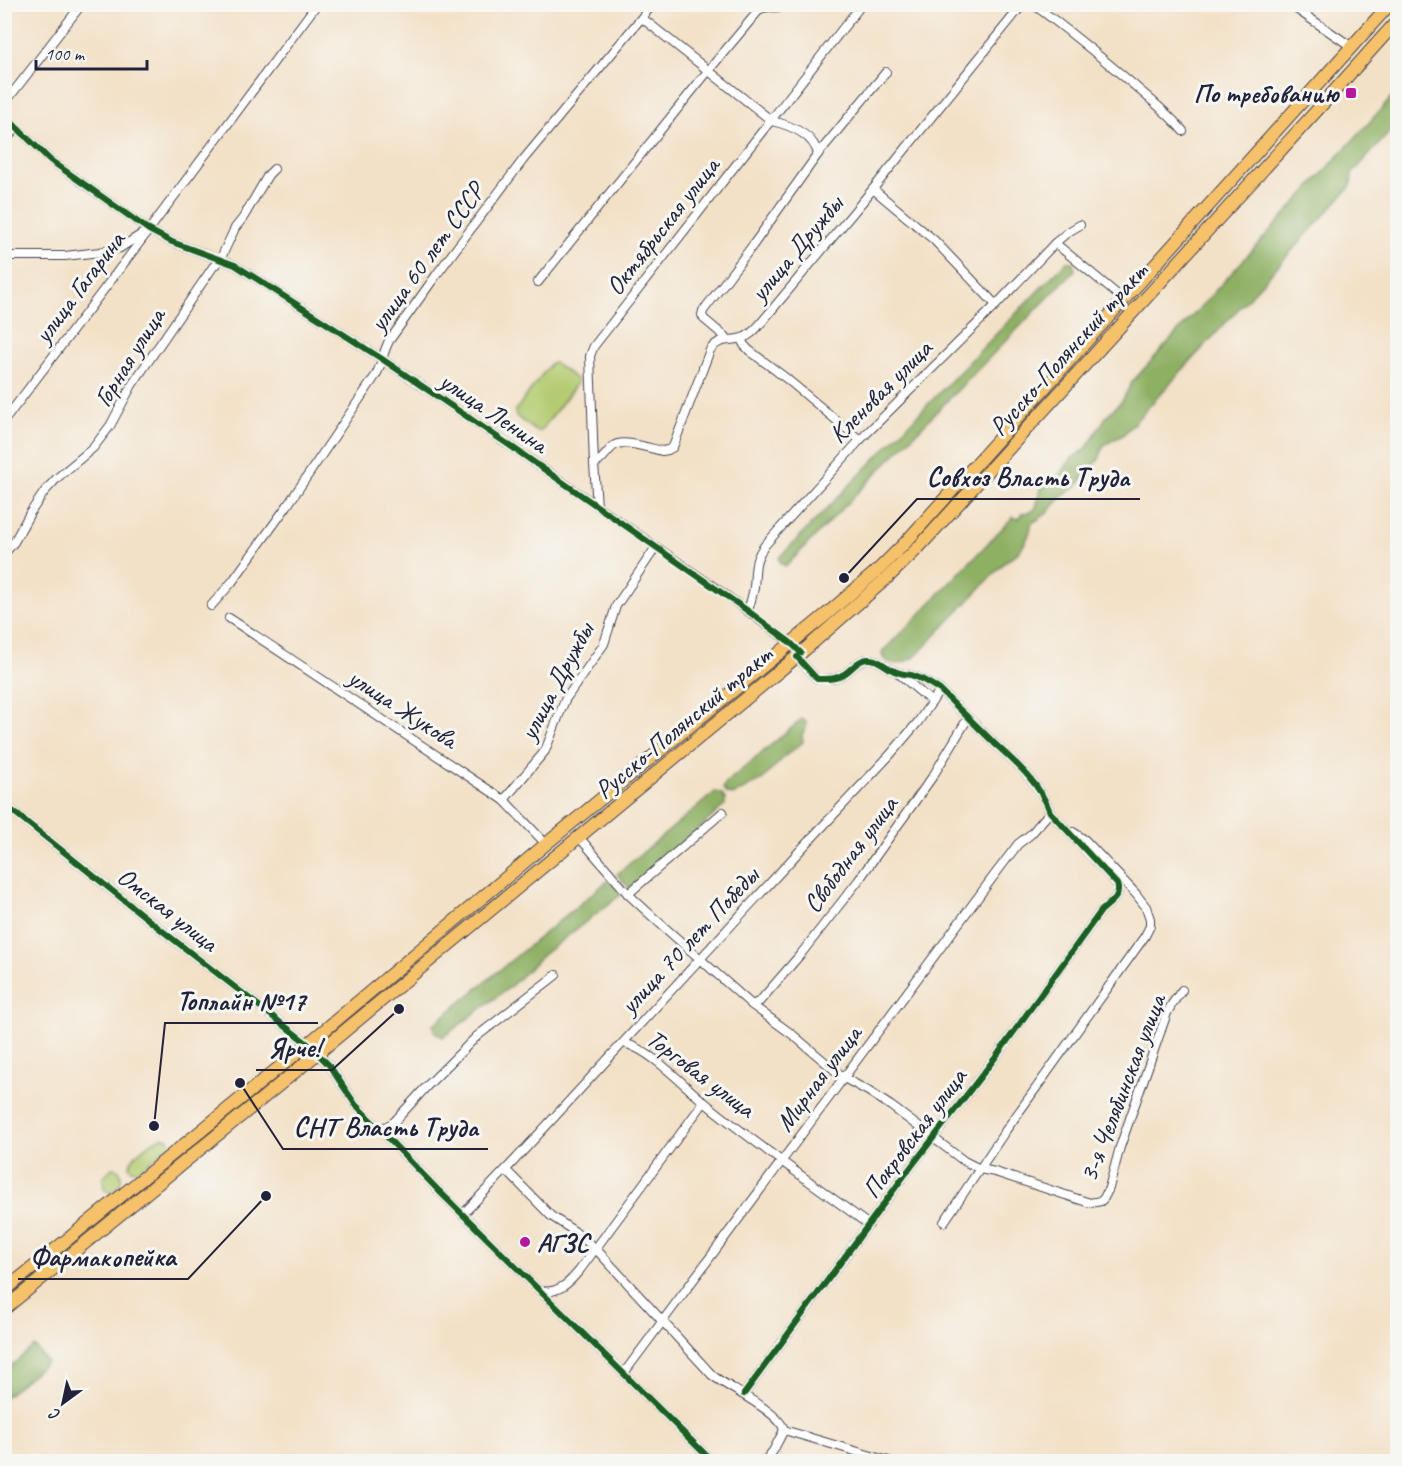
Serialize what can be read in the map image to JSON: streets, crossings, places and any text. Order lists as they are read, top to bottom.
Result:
{
  "streets": {
    "main road": ["Русско-Полянский тракт"],
    "street": [
      "Октябрьская улица",
      "улица Дружбы",
      "улица 60 лет СССР",
      "улица Гагарина",
      "Горная улица",
      "Кленовая улица",
      "улица Ленина",
      "улица Жукова",
      "Свободная улица",
      "Омская улица",
      "улица 70 лет Победы",
      "Торговая улица",
      "Мирная улица",
      "3-я Челябинская улица",
      "Покровская улица"
    ]
  },
  "crossings": [
    ["Октябрьская улица", "улица Ленина"],
    ["улица Дружбы", "улица Ленина"],
    ["улица Дружбы", "улица Жукова"],
    ["улица 60 лет СССР", "улица Ленина"],
    ["улица Гагарина", "улица Ленина"],
    ["Русско-Полянский тракт", "улица Ленина"],
    ["Русско-Полянский тракт", "улица Жукова"],
    ["Русско-Полянский тракт", "Омская улица"],
    ["Горная улица", "улица Ленина"],
    ["Кленовая улица", "улица Ленина"],
    ["Омская улица", "улица 70 лет Победы"],
    ["Омская улица", "Мирная улица"],
    ["улица 70 лет Победы", "Торговая улица"],
    ["Торговая улица", "Мирная улица"],
    ["Торговая улица", "Покровская улица"]
  ],
  "places": {
    "transit": ["По требованию"],
    "other": [
      "Совхоз Власть Труда",
      "Ярче!",
      "СНТ Власть Труда",
      "Топлайн №17",
      "Фармакопейка",
      "АГЗС"
    ]
  },
  "scale_bar": "100 m",
  "north": "bottom left"
}
